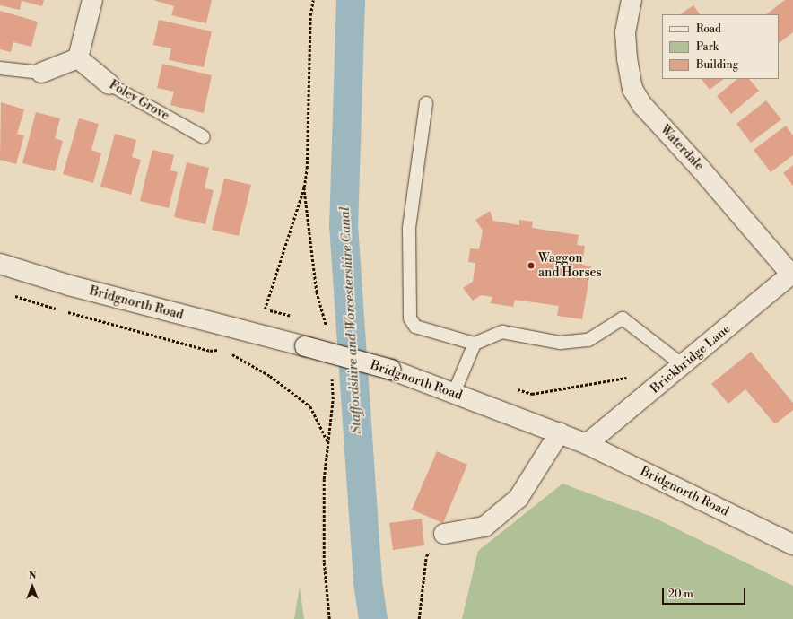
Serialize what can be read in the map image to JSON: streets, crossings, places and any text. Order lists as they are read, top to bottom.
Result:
{
  "streets": {
    "street": [
      "Foley Grove",
      "Waterdale",
      "Bridgnorth Road",
      "Brickbridge Lane"
    ]
  },
  "crossings": [
    ["Waterdale", "Brickbridge Lane"],
    ["Bridgnorth Road", "Brickbridge Lane"]
  ],
  "water": ["Staffordshire and Worcestershire Canal"],
  "places": ["Waggon and Horses"],
  "legend": ["Road", "Park", "Building"],
  "scale_bar": "20 m",
  "north": "top"
}
